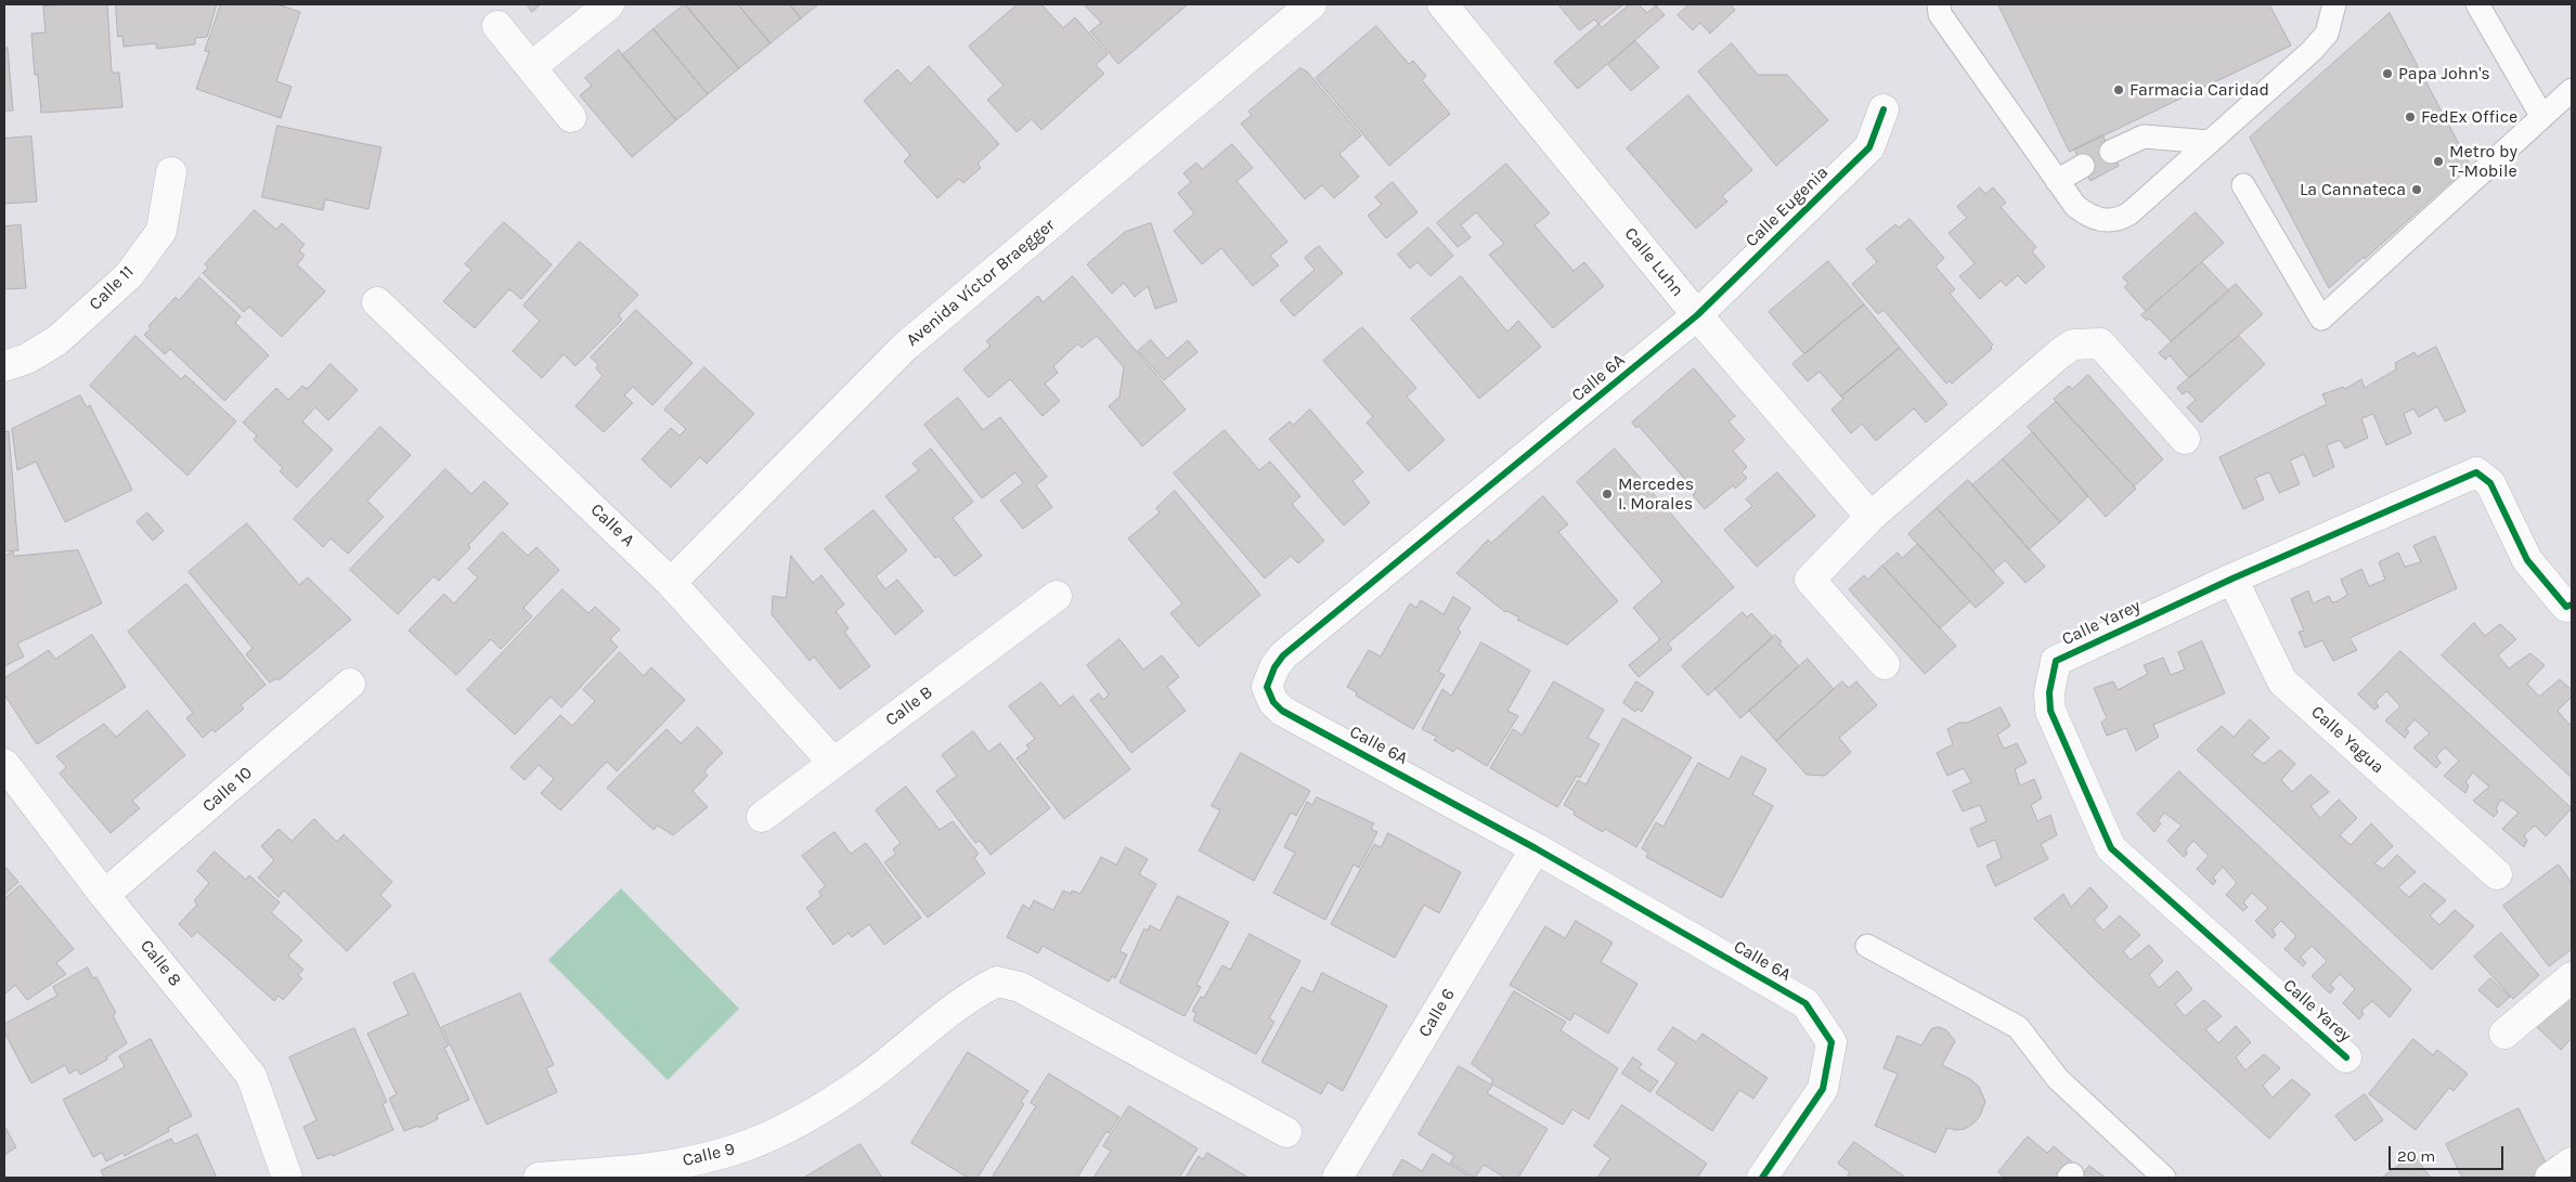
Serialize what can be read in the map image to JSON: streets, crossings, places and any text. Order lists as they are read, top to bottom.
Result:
{
  "streets": {
    "street": [
      "Calle Eugenia",
      "Calle Luhn",
      "Avenida Víctor Braegger",
      "Calle 11",
      "Calle 6A",
      "Calle A",
      "Calle Yarey",
      "Calle B",
      "Calle Yagua",
      "Calle 10",
      "Calle 8",
      "Calle 6",
      "Calle 9"
    ]
  },
  "crossings": [
    ["Calle Eugenia", "Calle Luhn"],
    ["Calle Eugenia", "Calle 6A"],
    ["Calle Luhn", "Calle 6A"],
    ["Avenida Víctor Braegger", "Calle A"],
    ["Calle 6A", "Calle 6"],
    ["Calle A", "Calle B"],
    ["Calle Yarey", "Calle Yagua"],
    ["Calle 10", "Calle 8"]
  ],
  "places": [
    "Papa John's",
    "Farmacia Caridad",
    "FedEx Office",
    "Metro by T-Mobile",
    "La Cannateca",
    "Mercedes I. Morales"
  ],
  "scale_bar": "20 m"
}
